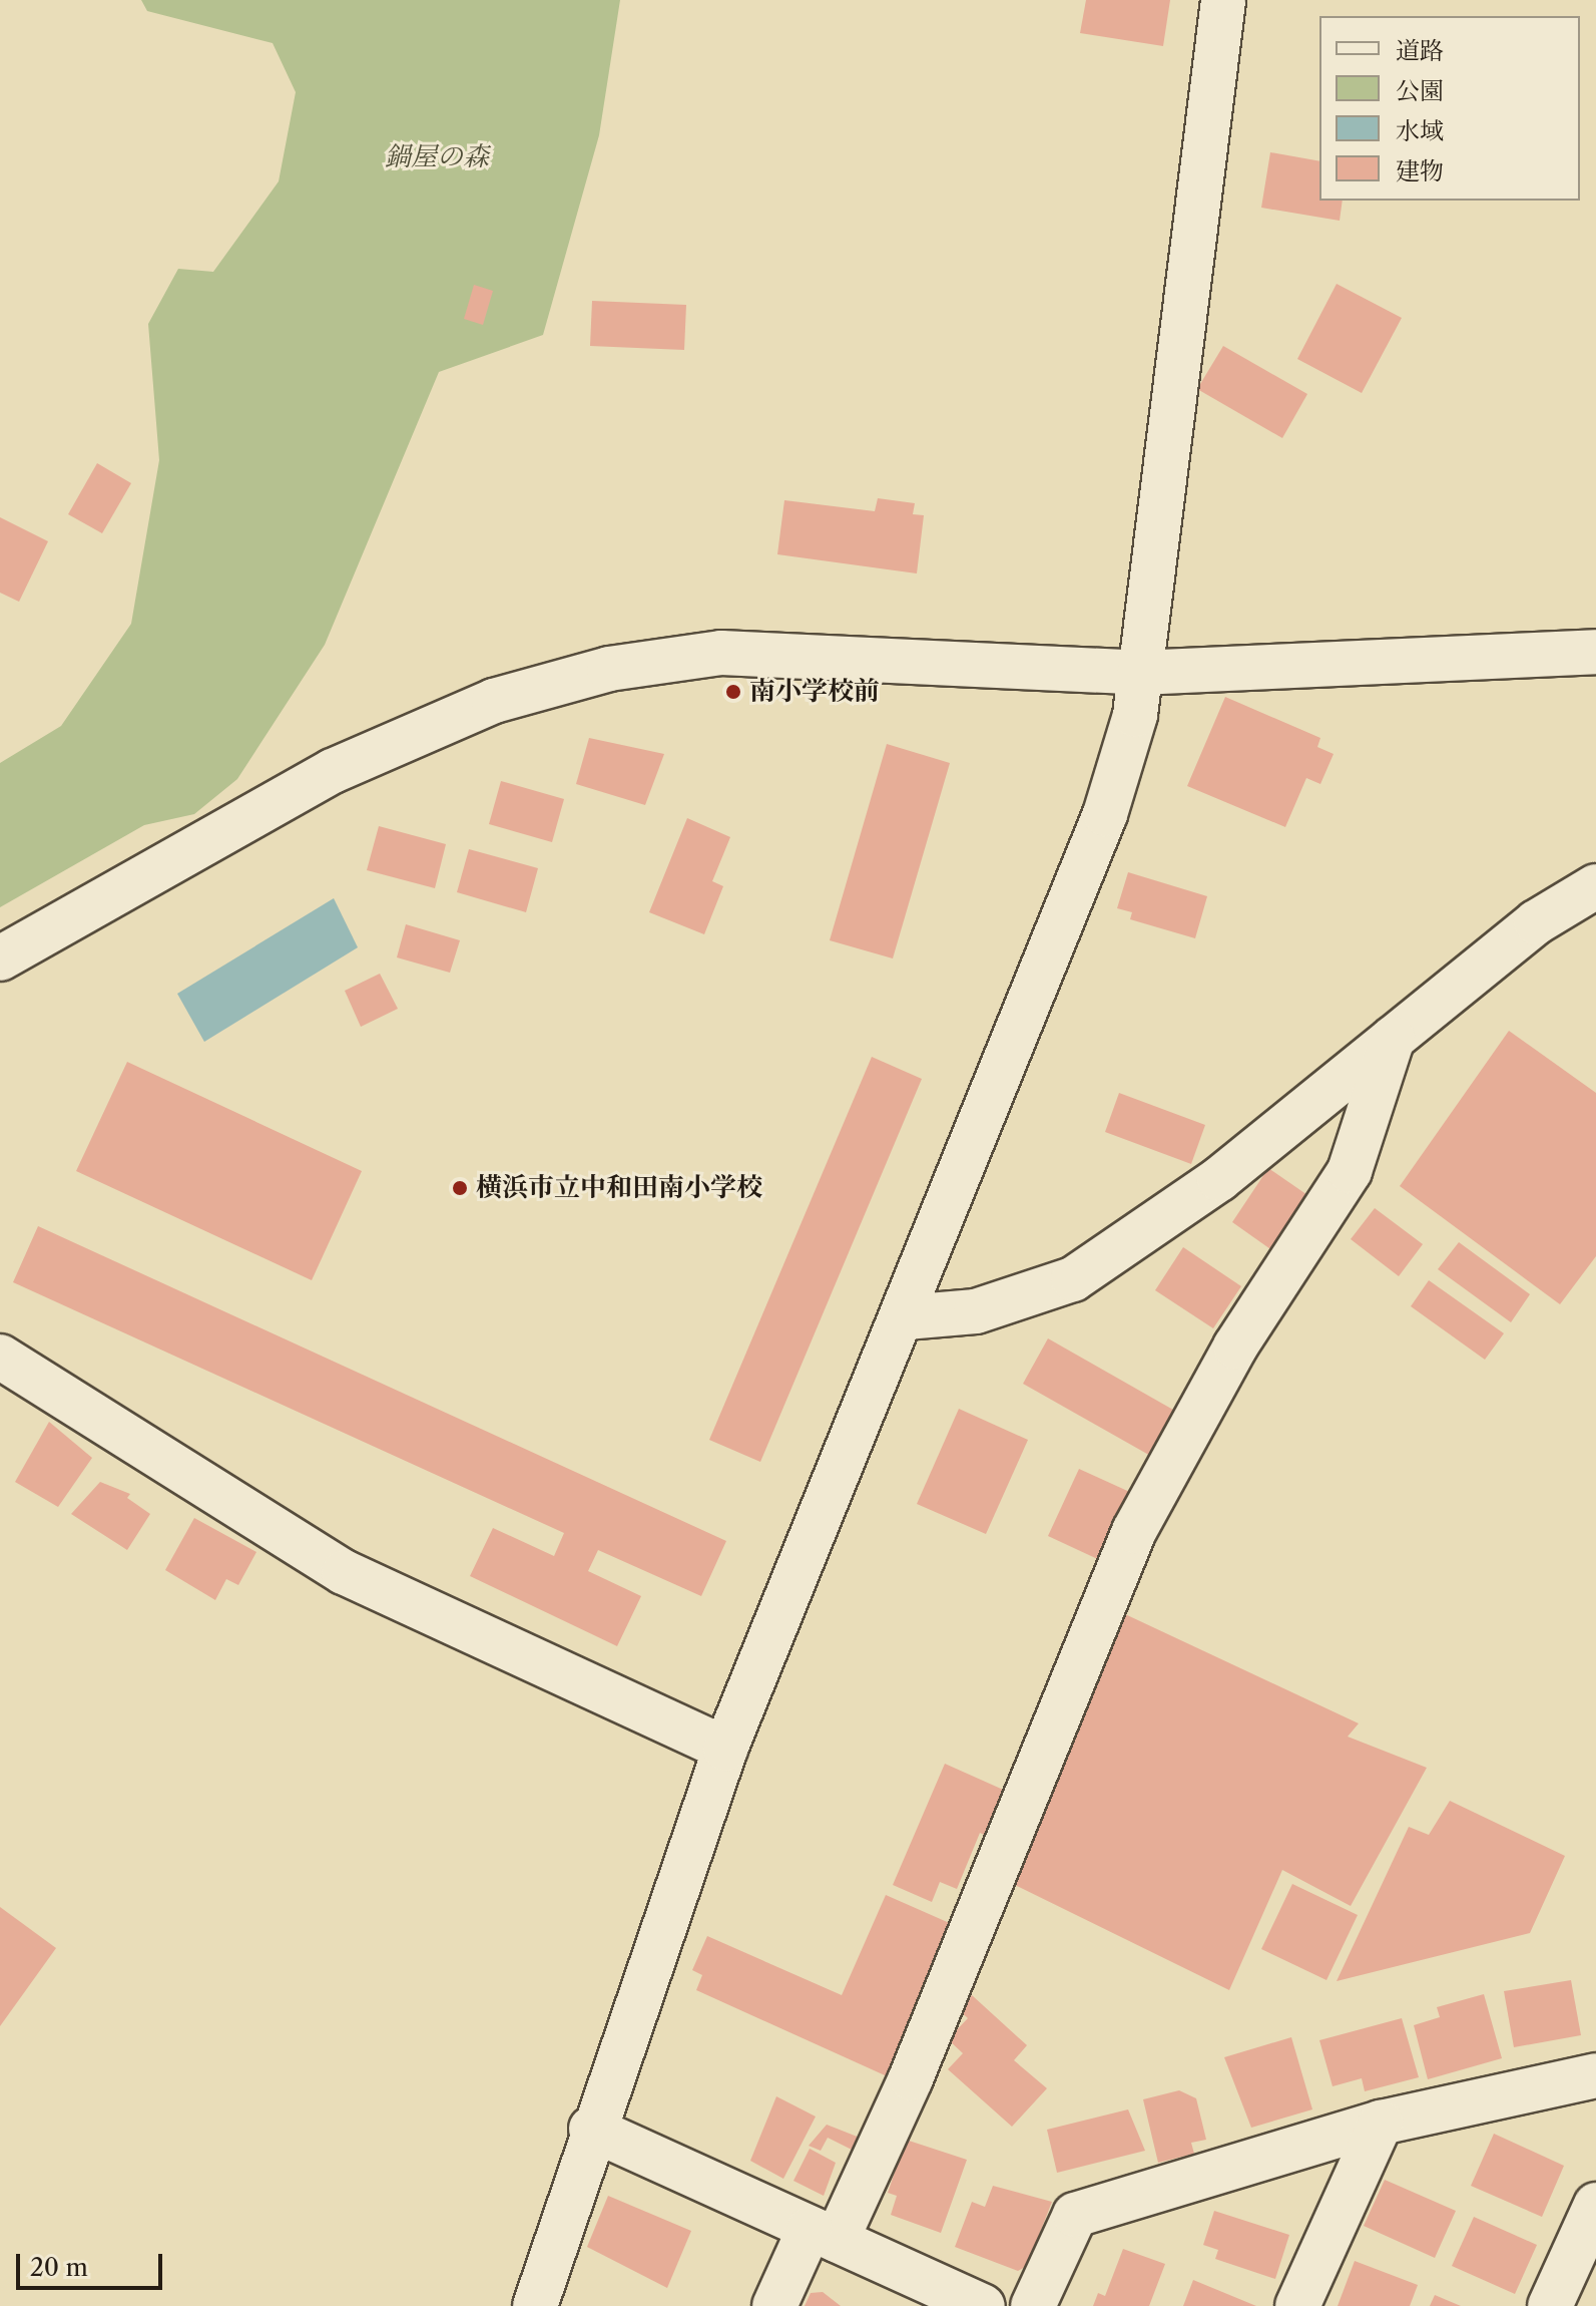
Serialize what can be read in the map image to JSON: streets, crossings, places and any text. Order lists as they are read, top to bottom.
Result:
{
  "parks": ["鍋屋の森"],
  "places": ["南小学校前", "横浜市立中和田南小学校"],
  "legend": [
    "道路",
    "公園",
    "水域",
    "建物"
  ],
  "scale_bar": "20 m"
}
